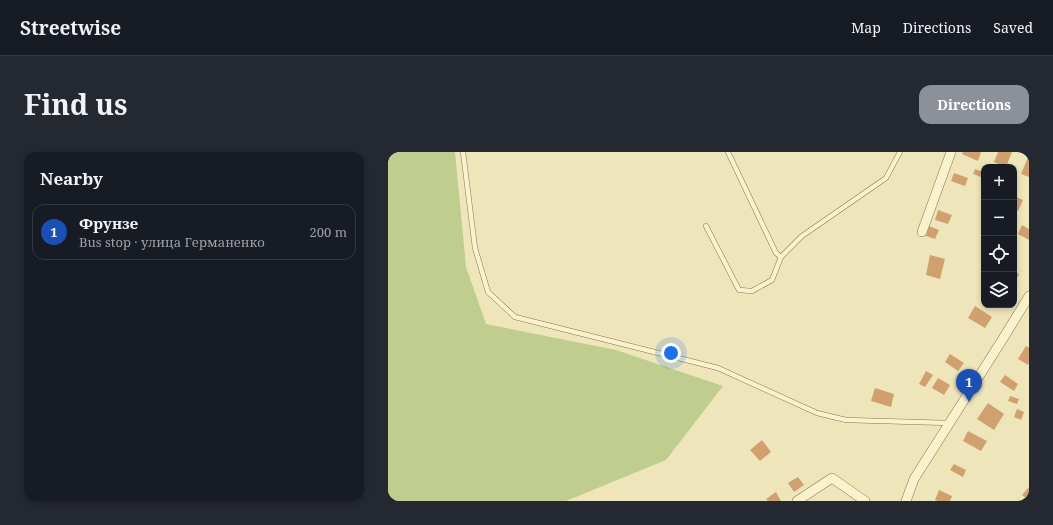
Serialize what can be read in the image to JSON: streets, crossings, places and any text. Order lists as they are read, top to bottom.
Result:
{
  "page": {
    "header": "Streetwise",
    "nav": ["Map", "Directions", "Saved"],
    "title": "Find us",
    "buttons": "Directions",
    "heading": "Nearby",
    "map_buttons": ["+", "−"],
    "list": [
      {
        "mark": "1",
        "name": "Фрунзе",
        "note": "Bus stop · улица Германенко",
        "value": "200 m"
      }
    ],
    "pins": "1"
  }
}
